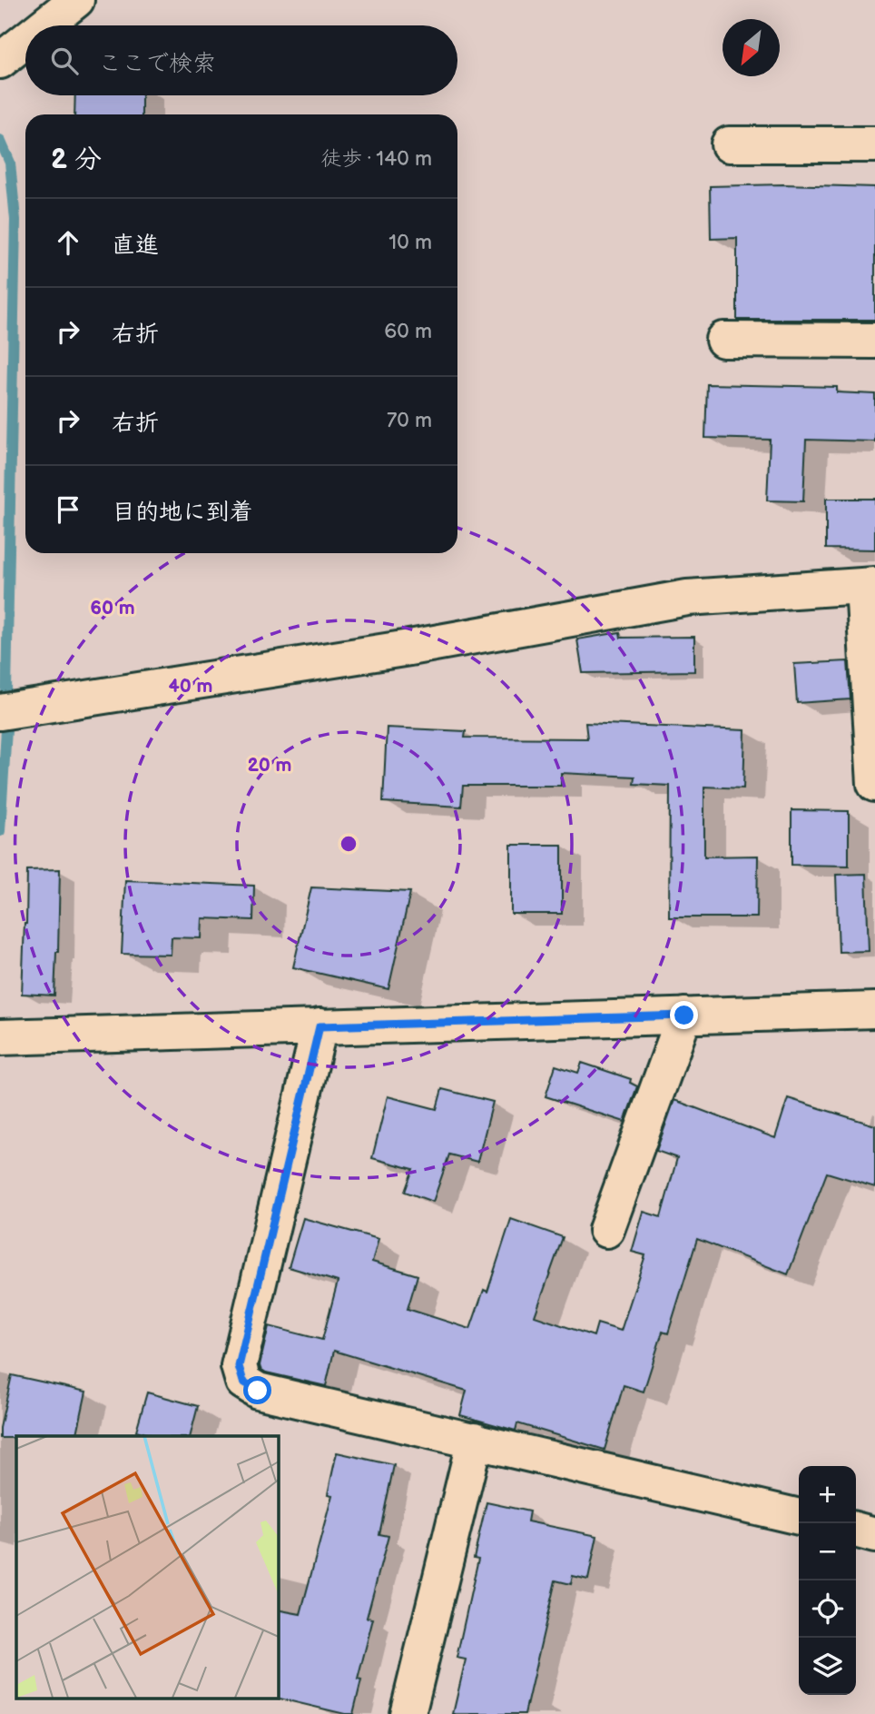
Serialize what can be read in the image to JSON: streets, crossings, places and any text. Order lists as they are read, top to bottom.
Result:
{
  "north": "bottom left",
  "page": {
    "search": "ここで検索",
    "heading": ["2 分", "徒歩 · 140 m"],
    "list": [
      ["直進", "10 m"],
      ["右折", "60 m"],
      ["右折", "70 m"],
      "目的地に到着"
    ],
    "map_buttons": ["+", "−"]
  },
  "rings": ["60 m", "40 m", "20 m"]
}
